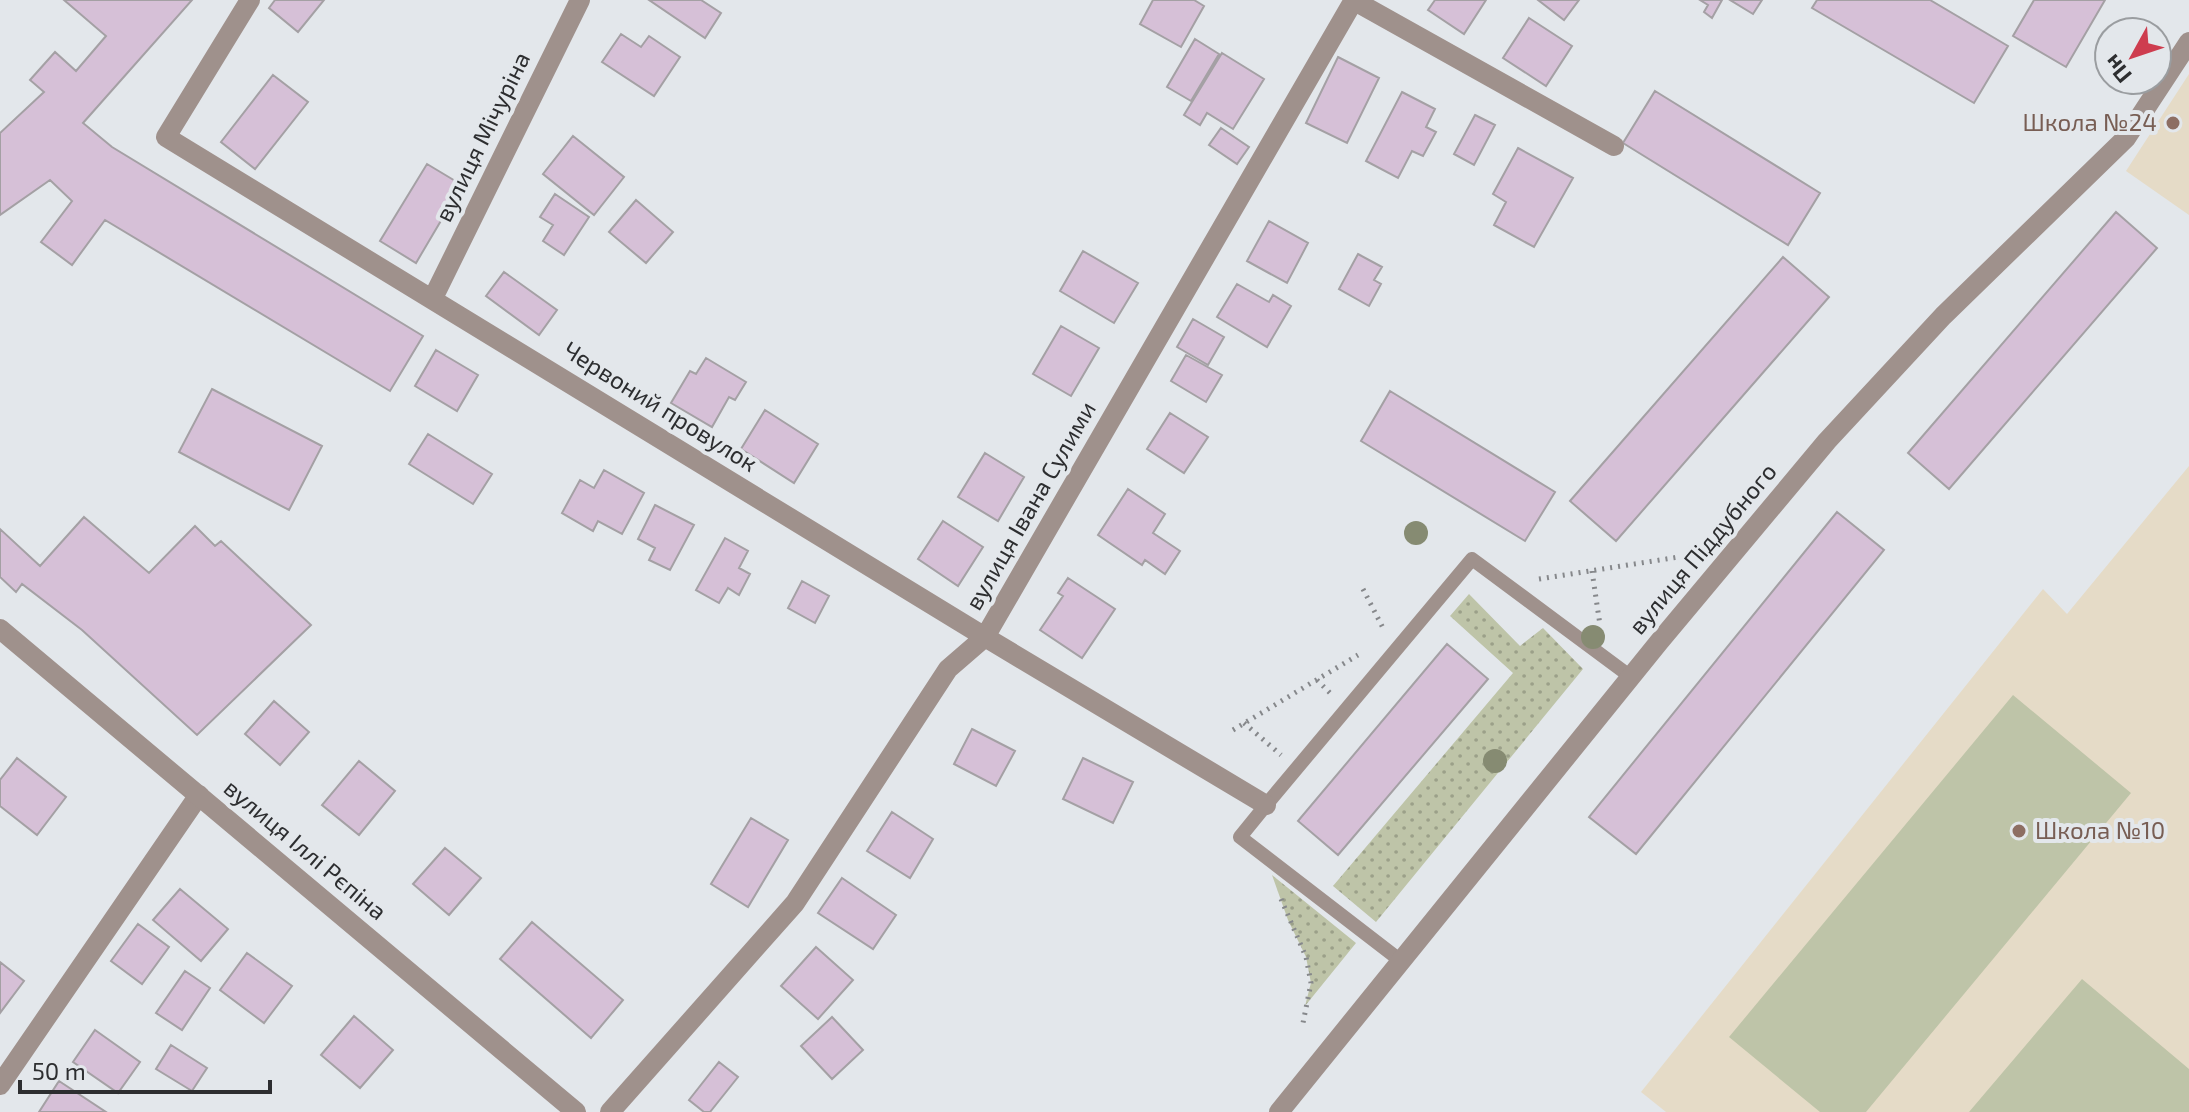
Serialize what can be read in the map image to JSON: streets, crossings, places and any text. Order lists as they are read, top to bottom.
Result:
{
  "streets": {
    "street": [
      "вулиця Мічуріна",
      "Червоний провулок",
      "вулиця Івана Сулими",
      "вулиця Піддубного",
      "вулиця Іллі Рєпіна"
    ]
  },
  "crossings": [
    ["вулиця Мічуріна", "Червоний провулок"],
    ["Червоний провулок", "вулиця Івана Сулими"]
  ],
  "places": ["Школа №24", "Школа №10"],
  "scale_bar": "50 m",
  "north": "bottom left"
}
